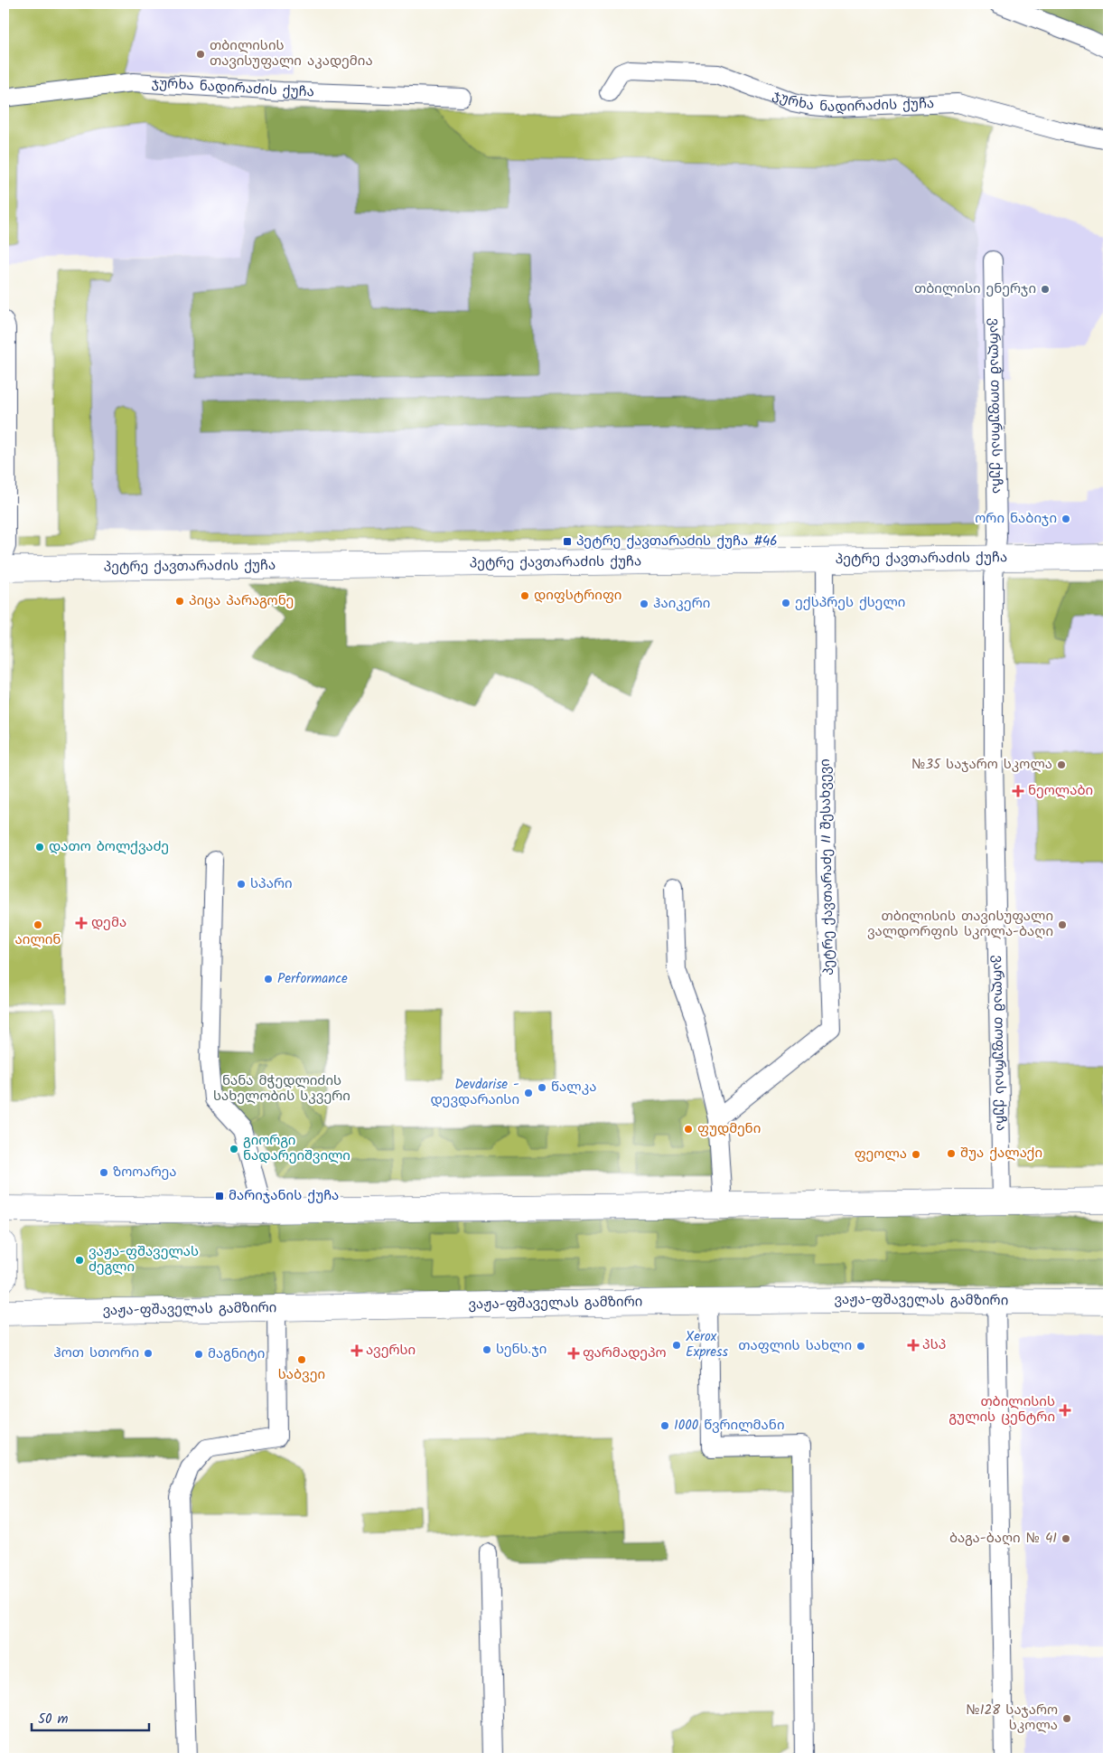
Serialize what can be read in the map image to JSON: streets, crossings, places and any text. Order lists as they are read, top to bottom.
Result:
{
  "streets": {
    "main road": ["პეტრე ქავთარაძის ქუჩა", "ვაჟა-ფშაველას გამზირი"],
    "street": ["ჯურხა ნადირაძის ქუჩა", "ვარლამ თოფურიას ქუჩა", "პეტრე ქავთარაძე II შესახვევი"]
  },
  "crossings": [
    ["ვარლამ თოფურიას ქუჩა", "პეტრე ქავთარაძის ქუჩა"],
    ["პეტრე ქავთარაძის ქუჩა", "პეტრე ქავთარაძე II შესახვევი"]
  ],
  "parks": ["ნანა მჭედლიძის სახელობის სკვერი"],
  "places": {
    "other": [
      "თბილისის თავისუფალი აკადემია",
      "თბილისი ენერჯი",
      "ორი ნაბიჯი",
      "დიფსტრიფი",
      "პიცა პარაგონე",
      "ექსპრეს ქსელი",
      "ჰაიკერი",
      "№35 საჯარო სკოლა",
      "დათო ბოლქვაძე",
      "სპარი",
      "აილინ",
      "თბილისის თავისუფალი ვალდორფის სკოლა-ბაღი",
      "Performance",
      "წალკა",
      "Devdarise - დევდარაისი",
      "ფუდმენი",
      "გიორგი ნადარეიშვილი",
      "შუა ქალაქი",
      "ფეოლა",
      "ზოოარეა",
      "ვაჟა-ფშაველას ძეგლი",
      "Xerox Express",
      "თაფლის სახლი",
      "სენს.ჯი",
      "ჰოთ სთორი",
      "მაგნიტი",
      "საბვეი",
      "1000 წვრილმანი",
      "ბაგა-ბაღი № 41",
      "№128 საჯარო სკოლა"
    ],
    "transit": ["პეტრე ქავთარაძის ქუჩა #46", "მარიჯანის ქუჩა"],
    "health": [
      "ნეოლაბი",
      "დემა",
      "პსპ",
      "ავერსი",
      "ფარმადეპო",
      "თბილისის გულის ცენტრი"
    ]
  },
  "scale_bar": "50 m"
}
